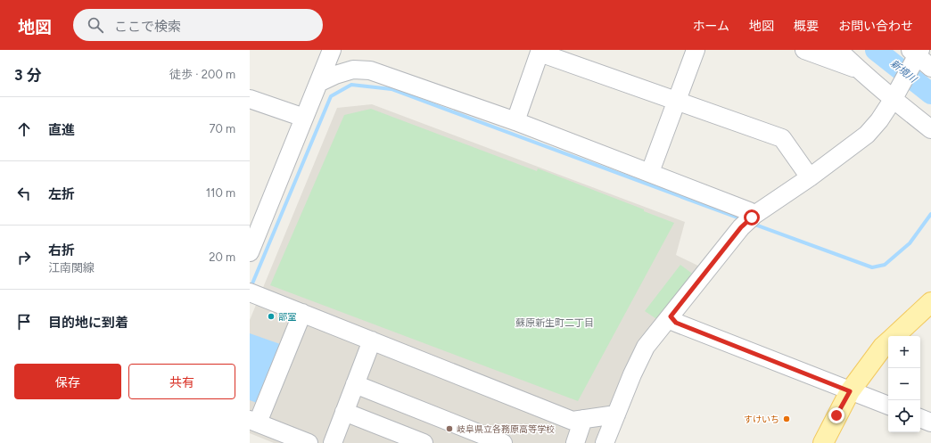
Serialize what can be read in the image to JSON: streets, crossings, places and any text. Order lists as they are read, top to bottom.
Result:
{
  "districts": ["蘇原新生町二丁目"],
  "water": ["新境川"],
  "places": ["部室", "すけいち", "岐阜県立各務原高等学校"],
  "page": {
    "header": "地図",
    "search": "ここで検索",
    "nav": [
      "ホーム",
      "地図",
      "概要",
      "お問い合わせ"
    ],
    "heading": ["3 分", "徒歩 · 200 m"],
    "list": [
      ["直進", "70 m"],
      ["左折", "110 m"],
      ["右折", "江南関線", "20 m"],
      "目的地に到着"
    ],
    "map_buttons": ["+", "−"],
    "buttons": ["保存", "共有"]
  }
}
